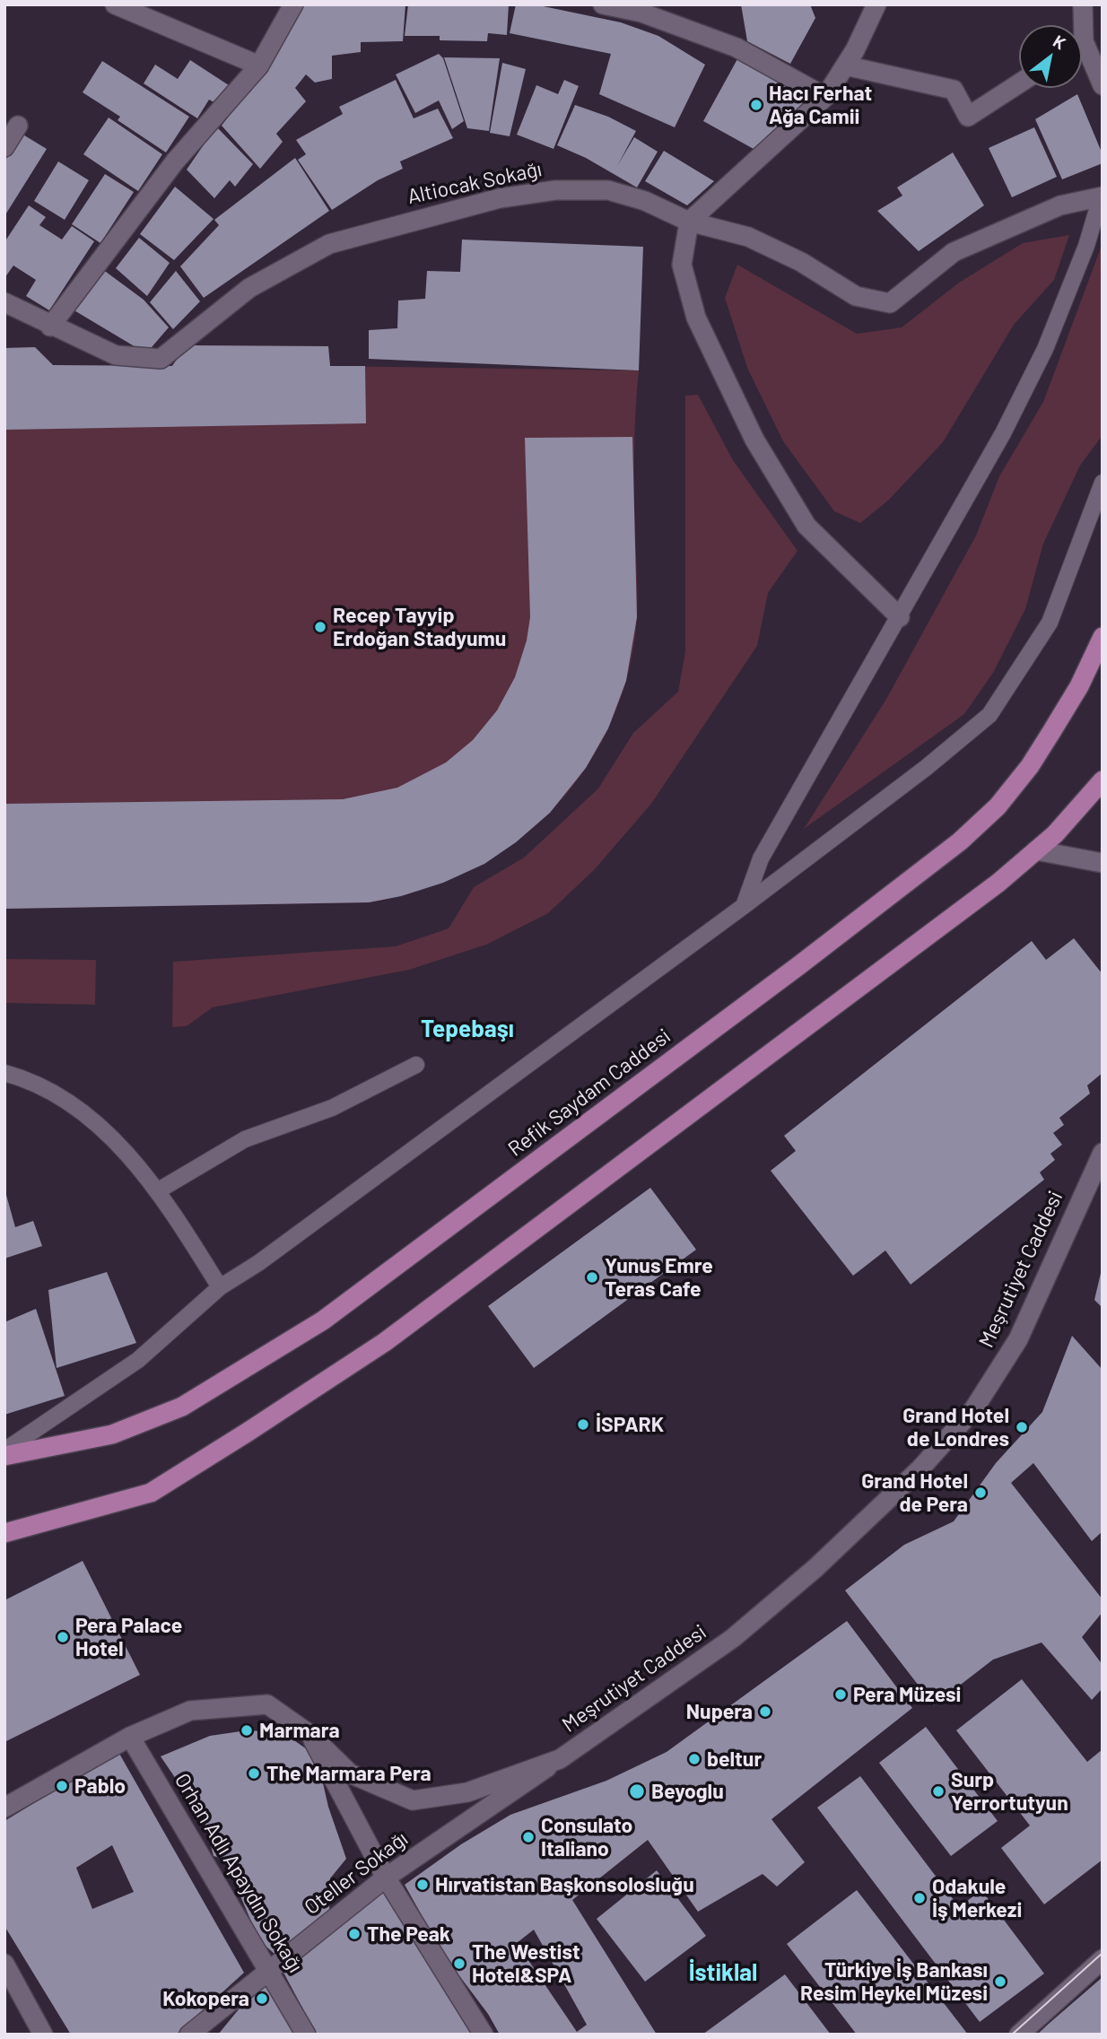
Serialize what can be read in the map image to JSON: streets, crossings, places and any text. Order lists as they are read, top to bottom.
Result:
{
  "streets": {
    "main road": ["Refik Saydam Caddesi"],
    "street": [
      "Altiocak Sokağı",
      "Meşrutiyet Caddesi",
      "Orhan Adlı Apaydın Sokağı",
      "Oteller Sokağı"
    ]
  },
  "crossings": [
    ["Meşrutiyet Caddesi", "Orhan Adlı Apaydın Sokağı"],
    ["Meşrutiyet Caddesi", "Oteller Sokağı"],
    ["Orhan Adlı Apaydın Sokağı", "Oteller Sokağı"]
  ],
  "districts": ["Tepebaşı", "İstiklal"],
  "places": [
    "Hacı Ferhat Ağa Camii",
    "Recep Tayyip Erdoğan Stadyumu",
    "Yunus Emre Teras Cafe",
    "İSPARK",
    "Grand Hotel de Londres",
    "Grand Hotel de Pera",
    "Pera Palace Hotel",
    "Pera Müzesi",
    "Nupera",
    "Marmara",
    "beltur",
    "The Marmara Pera",
    "Pablo",
    "Beyoglu",
    "Surp Yerrortutyun",
    "Consulato Italiano",
    "Hırvatistan Başkonsolosluğu",
    "Odakule İş Merkezi",
    "The Peak",
    "The Westist Hotel&SPA",
    "Türkiye İş Bankası Resim Heykel Müzesi",
    "Kokopera"
  ],
  "north": "top right"
}
